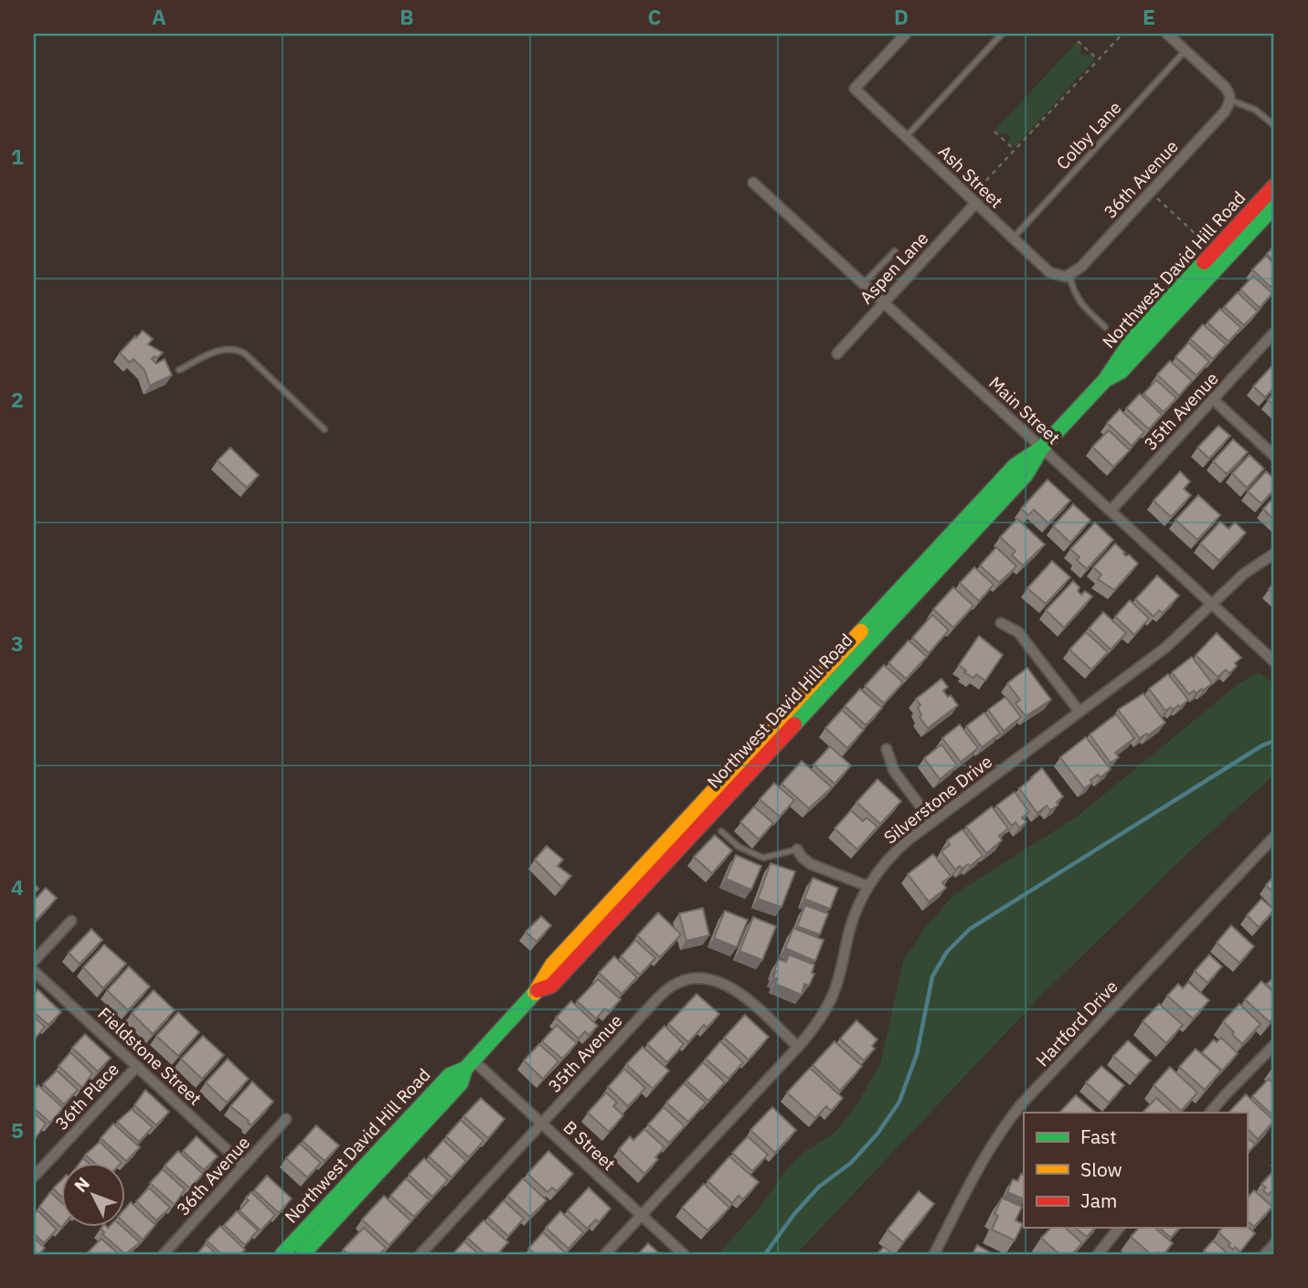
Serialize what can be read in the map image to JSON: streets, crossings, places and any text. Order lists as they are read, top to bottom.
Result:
{
  "streets": {
    "street": [
      "Ash Street",
      "36th Avenue",
      "Aspen Lane",
      "Northwest David Hill Road",
      "Main Street",
      "35th Avenue",
      "Silverstone Drive",
      "Hartford Drive",
      "Fieldstone Street",
      "36th Place",
      "B Street"
    ],
    "lane": ["Colby Lane"]
  },
  "crossings": [
    ["Colby Lane", "Ash Street"],
    ["Ash Street", "36th Avenue"],
    ["Ash Street", "Aspen Lane"],
    ["36th Avenue", "Fieldstone Street"],
    ["Aspen Lane", "Main Street"],
    ["Northwest David Hill Road", "Main Street"],
    ["Northwest David Hill Road", "B Street"],
    ["Main Street", "35th Avenue"],
    ["Main Street", "Silverstone Drive"],
    ["35th Avenue", "Silverstone Drive"],
    ["35th Avenue", "B Street"],
    ["Silverstone Drive", "B Street"],
    ["Fieldstone Street", "36th Place"]
  ],
  "legend": ["Fast", "Slow", "Jam"],
  "north": "top left",
  "grid": {
    "columns": [
      "A",
      "B",
      "C",
      "D",
      "E"
    ],
    "rows": [
      "1",
      "2",
      "3",
      "4",
      "5"
    ]
  }
}
